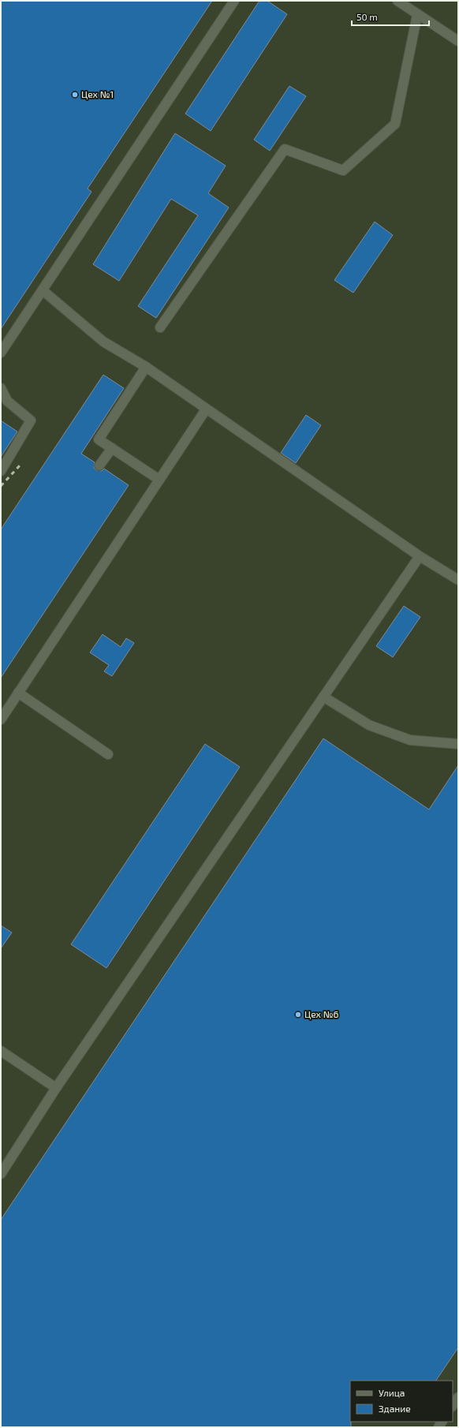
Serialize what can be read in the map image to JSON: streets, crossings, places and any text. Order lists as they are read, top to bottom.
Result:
{
  "places": ["Цех №1", "Цех №6"],
  "legend": ["Улица", "Здание"],
  "scale_bar": "50 m"
}
